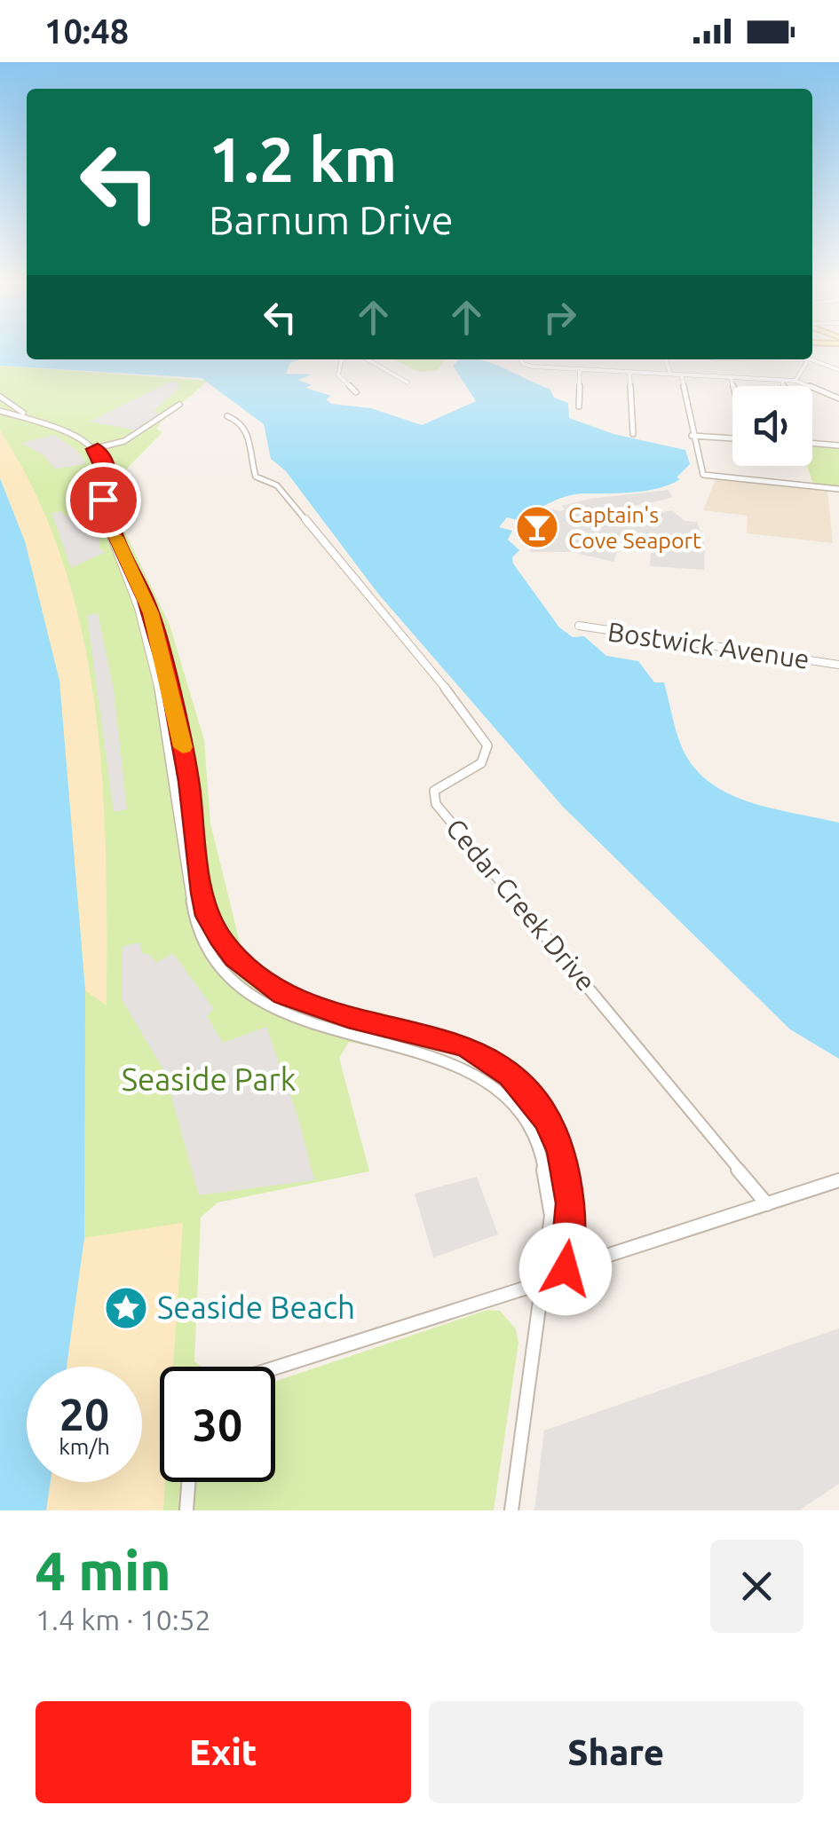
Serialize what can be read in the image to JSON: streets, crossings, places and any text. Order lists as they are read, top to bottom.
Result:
{
  "streets": {
    "street": ["Bostwick Avenue", "Cedar Creek Drive"]
  },
  "parks": ["Seaside Park"],
  "places": {
    "bar": ["Captain's Cove Seaport"],
    "place": ["Seaside Beach"]
  },
  "page": {
    "status": "10:48",
    "turn": ["1.2 km", "Barnum Drive"],
    "speed": "20 km/h",
    "limit": "30",
    "heading": ["4 min", "1.4 km · 10:52"],
    "buttons": ["Exit", "Share"]
  }
}
